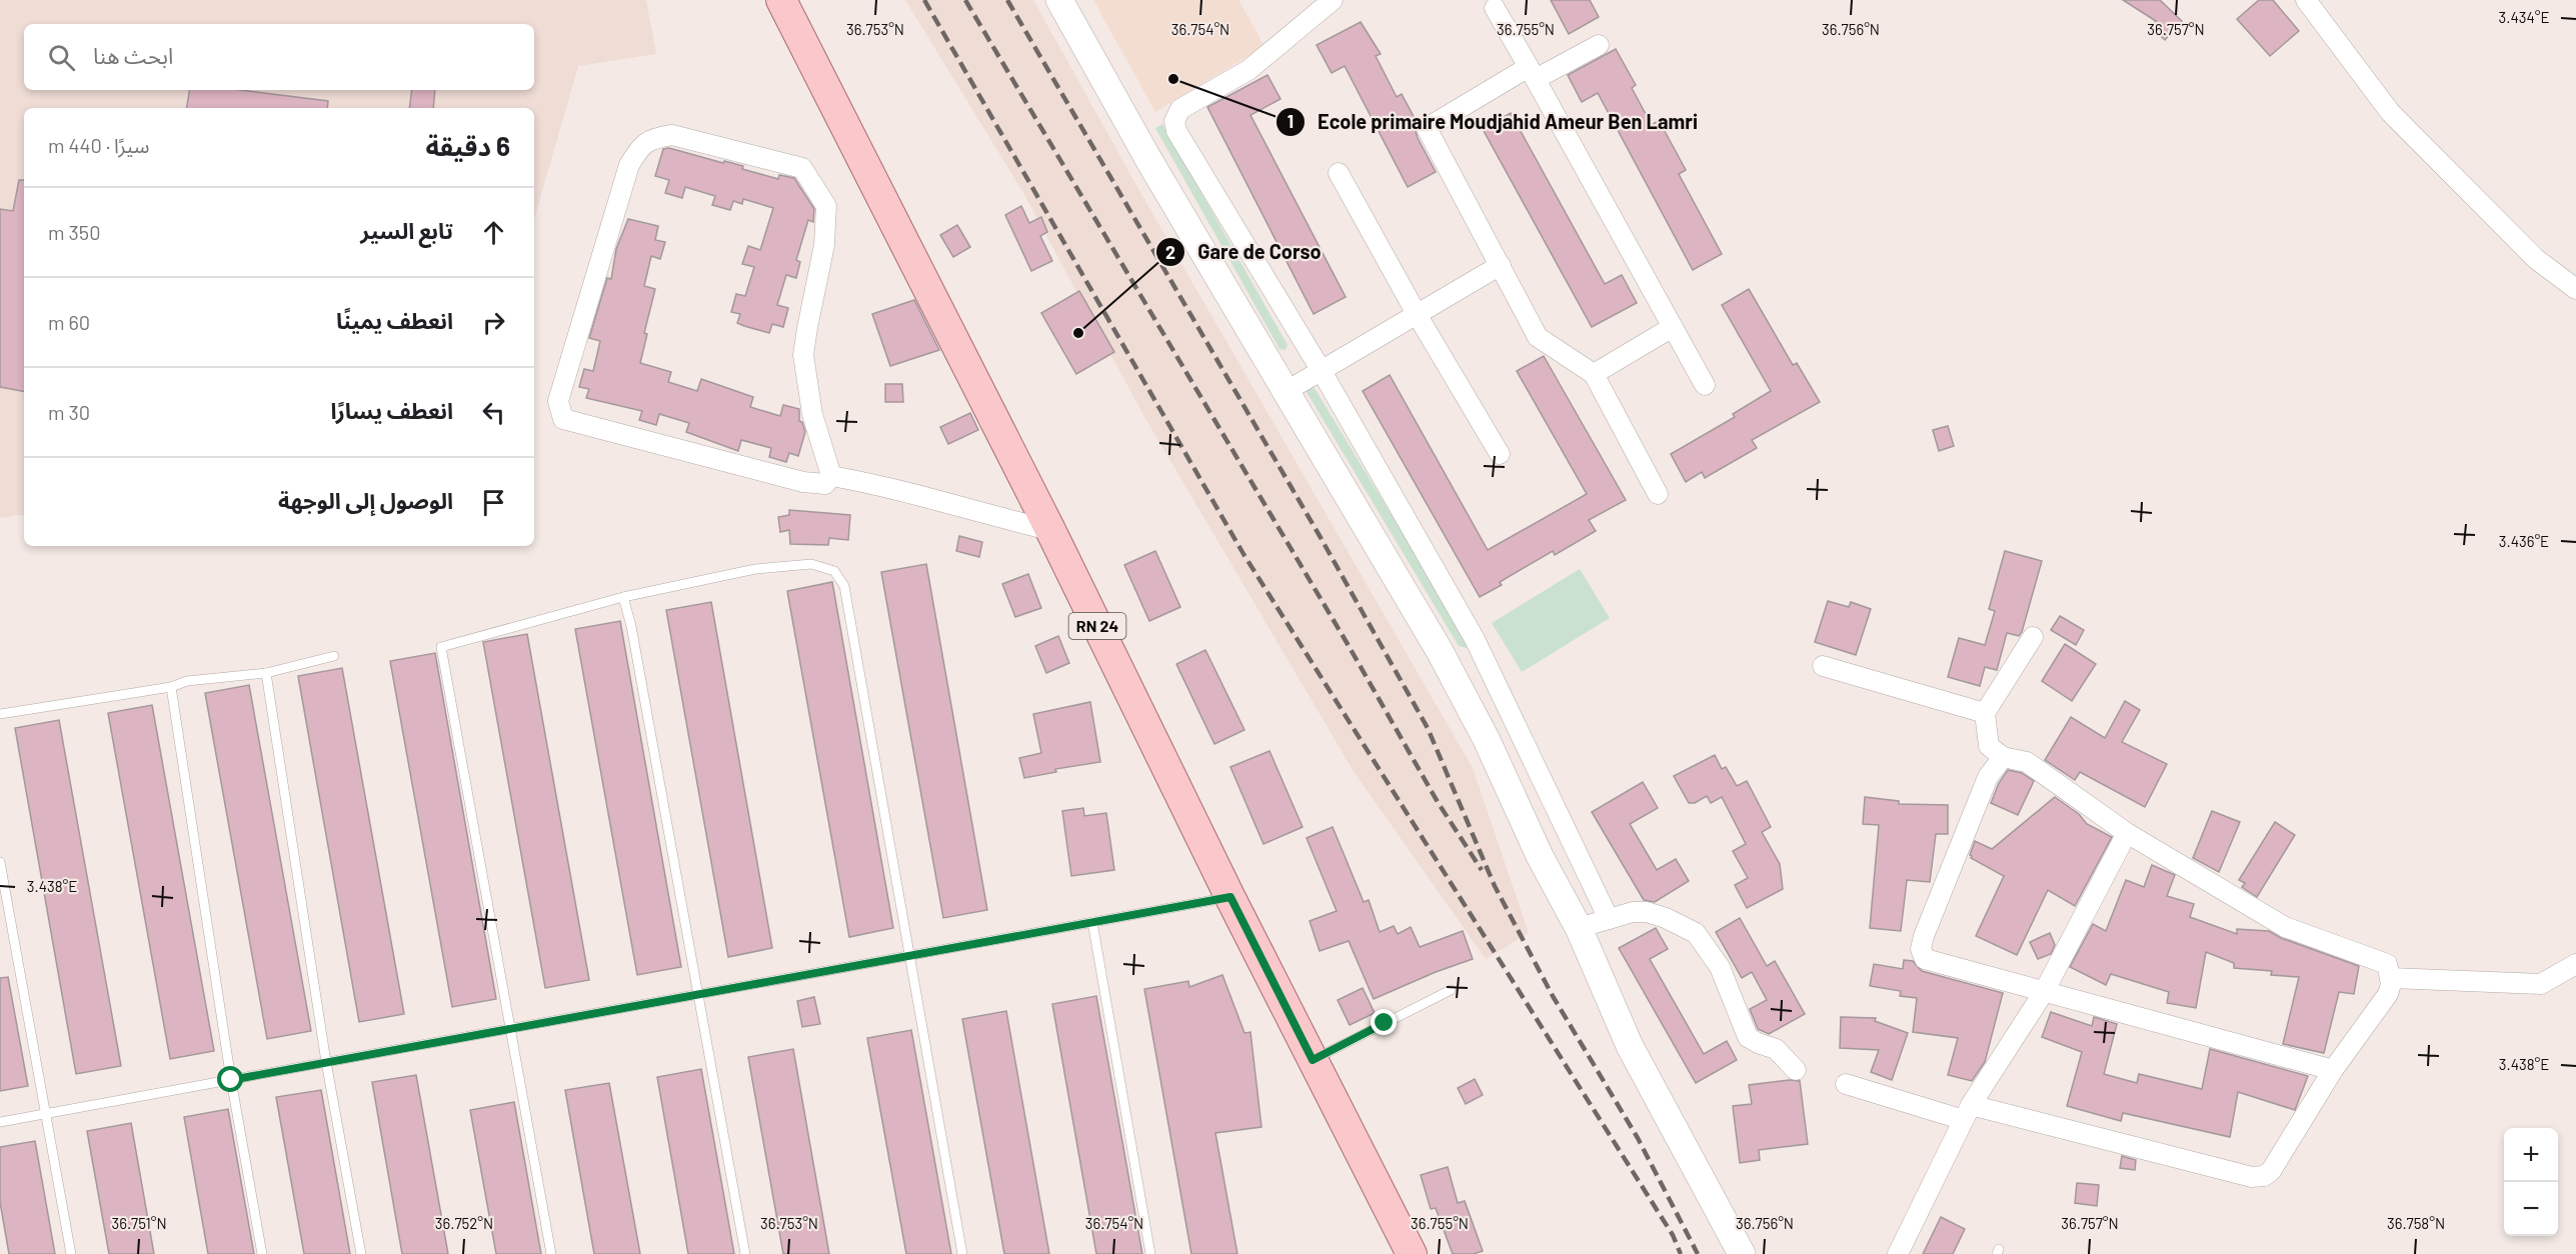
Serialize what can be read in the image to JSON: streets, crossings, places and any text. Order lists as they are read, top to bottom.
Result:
{
  "streets": {
    "main road": ["RN 24"]
  },
  "places": ["Ecole primaire Moudjahid Ameur Ben Lamri", "Gare de Corso"],
  "page": {
    "search": "ابحث هنا",
    "heading": ["6 دقيقة", "سيرًا · 440 m"],
    "list": [
      ["تابع السير", "350 m"],
      ["انعطف يمينًا", "60 m"],
      ["انعطف يسارًا", "30 m"],
      "الوصول إلى الوجهة"
    ],
    "map_buttons": ["+", "−"]
  },
  "coordinates": [
    "3.434°E",
    "36.753°N",
    "36.754°N",
    "36.755°N",
    "36.756°N",
    "36.757°N",
    "3.436°E",
    "3.438°E",
    "36.751°N",
    "36.752°N",
    "36.758°N"
  ]
}
